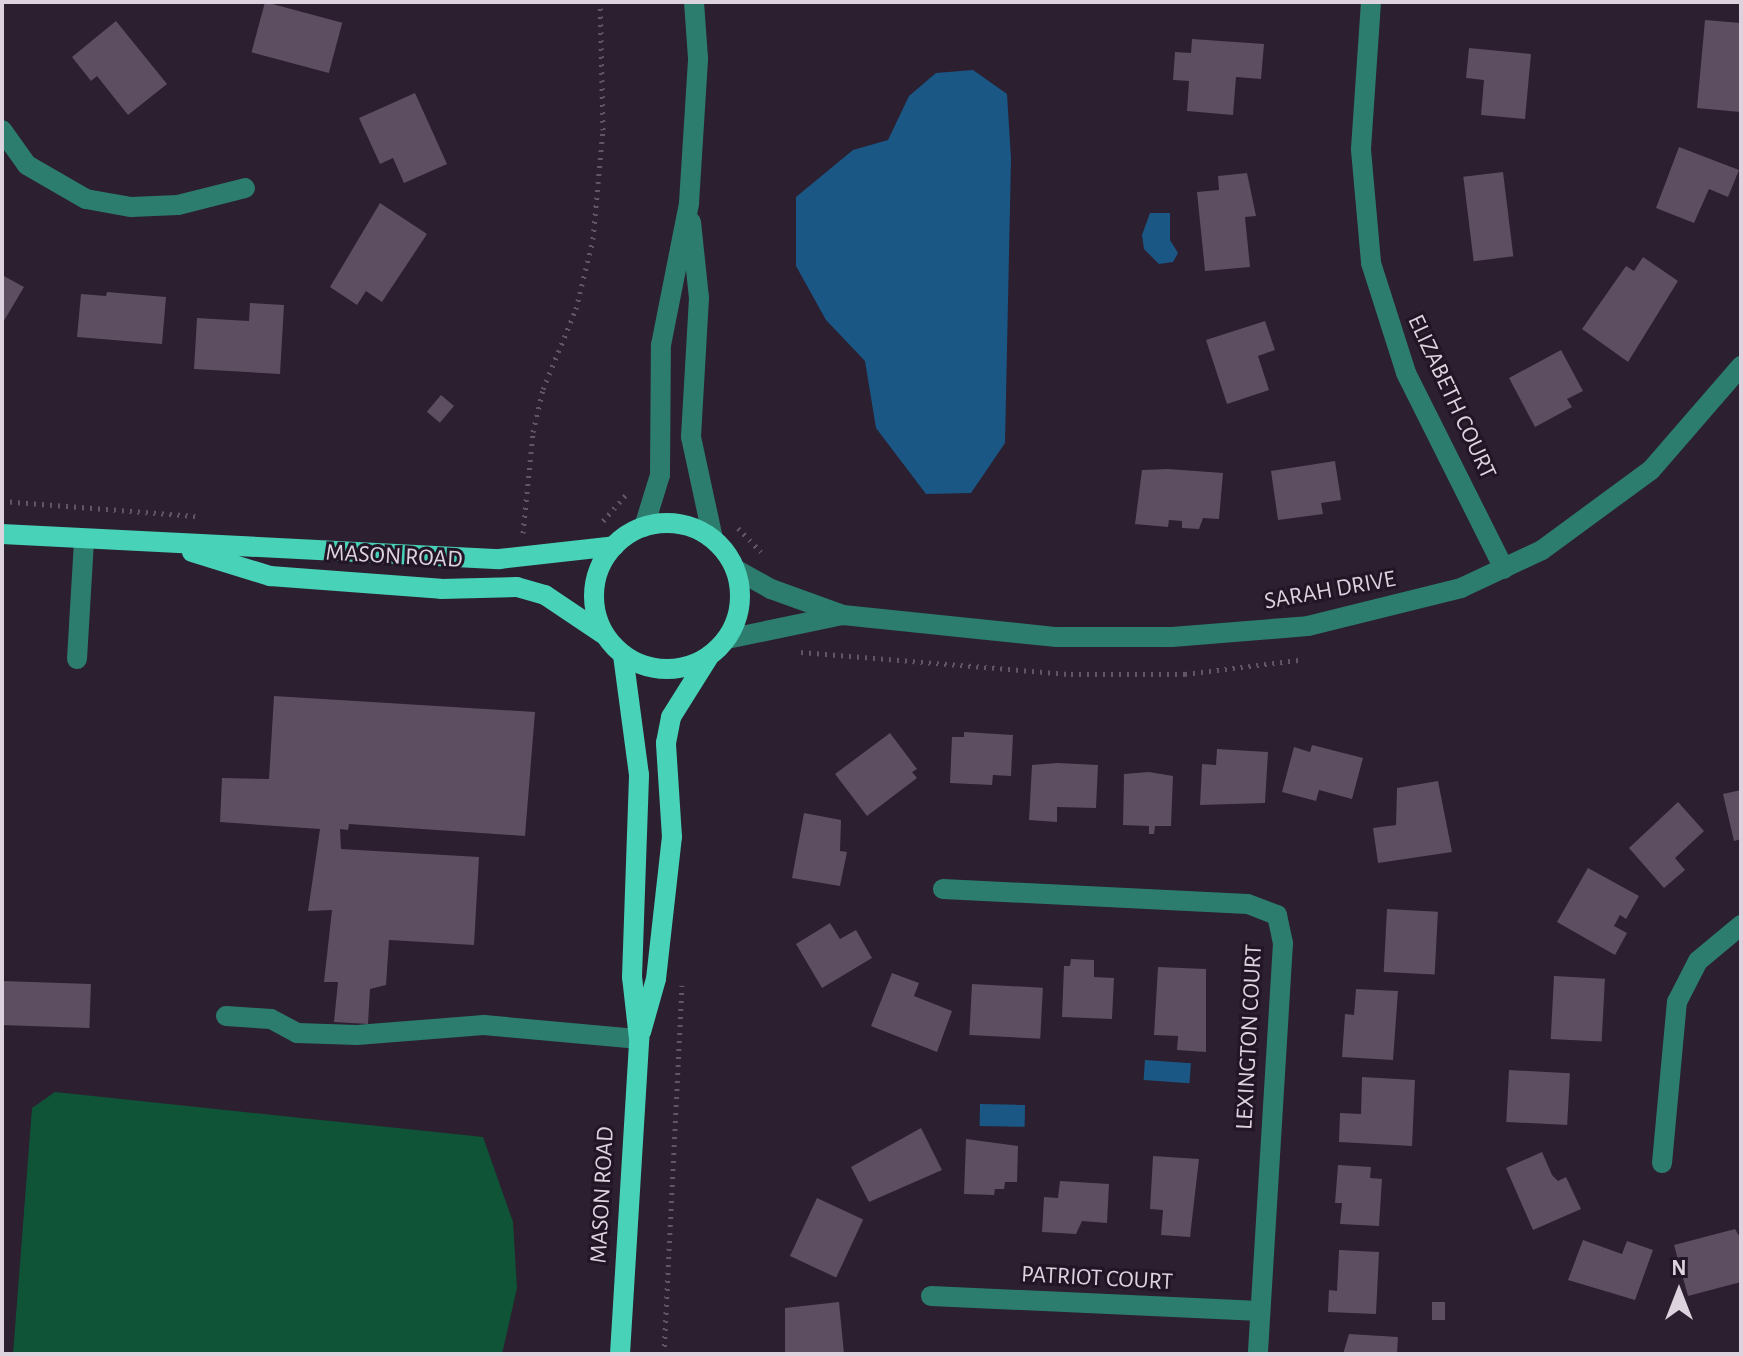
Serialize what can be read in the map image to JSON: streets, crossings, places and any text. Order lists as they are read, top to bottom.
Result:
{
  "streets": {
    "main road": ["MASON ROAD"],
    "street": [
      "ELIZABETH COURT",
      "SARAH DRIVE",
      "LEXINGTON COURT",
      "PATRIOT COURT"
    ]
  },
  "crossings": [
    ["ELIZABETH COURT", "SARAH DRIVE"],
    ["MASON ROAD", "SARAH DRIVE"],
    ["LEXINGTON COURT", "PATRIOT COURT"]
  ],
  "north": "top"
}
